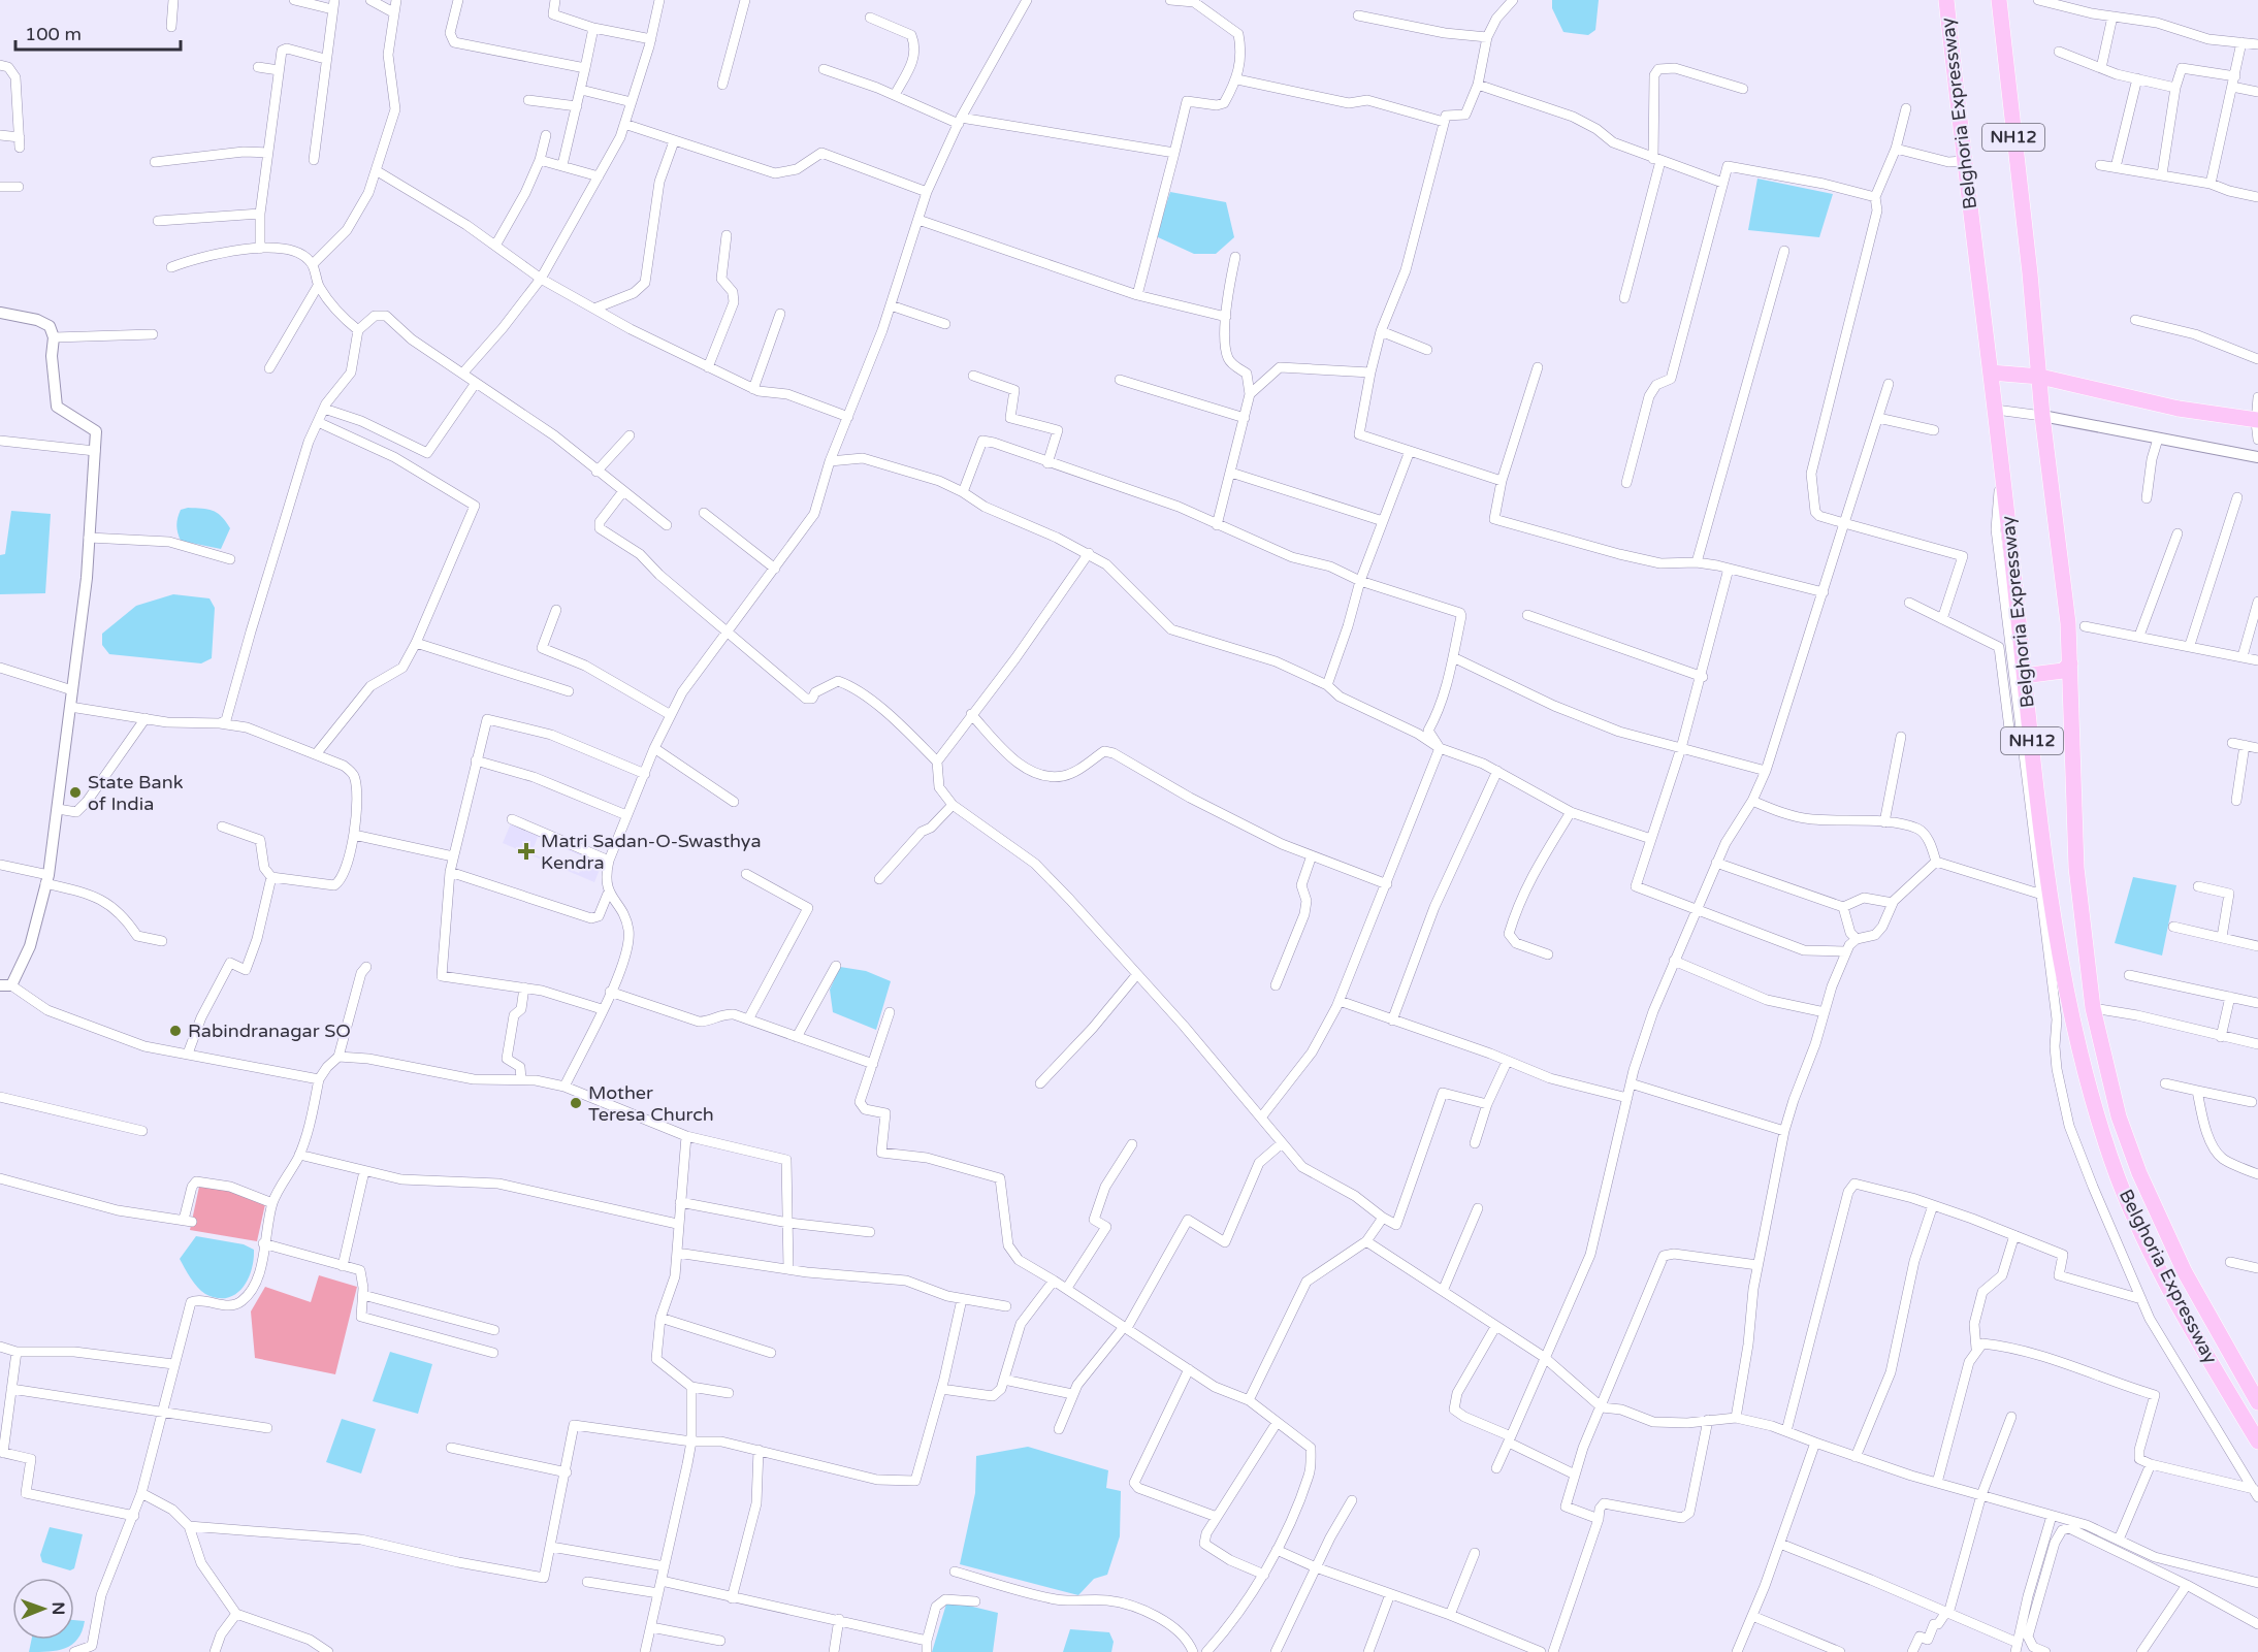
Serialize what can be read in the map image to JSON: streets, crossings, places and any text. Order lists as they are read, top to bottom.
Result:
{
  "streets": {
    "highway": ["Belghoria Expressway", "NH12"]
  },
  "places": {
    "other": ["State Bank of India", "Rabindranagar SO", "Mother Teresa Church"],
    "health": ["Matri Sadan-O-Swasthya Kendra"]
  },
  "scale_bar": "100 m",
  "north": "right"
}
